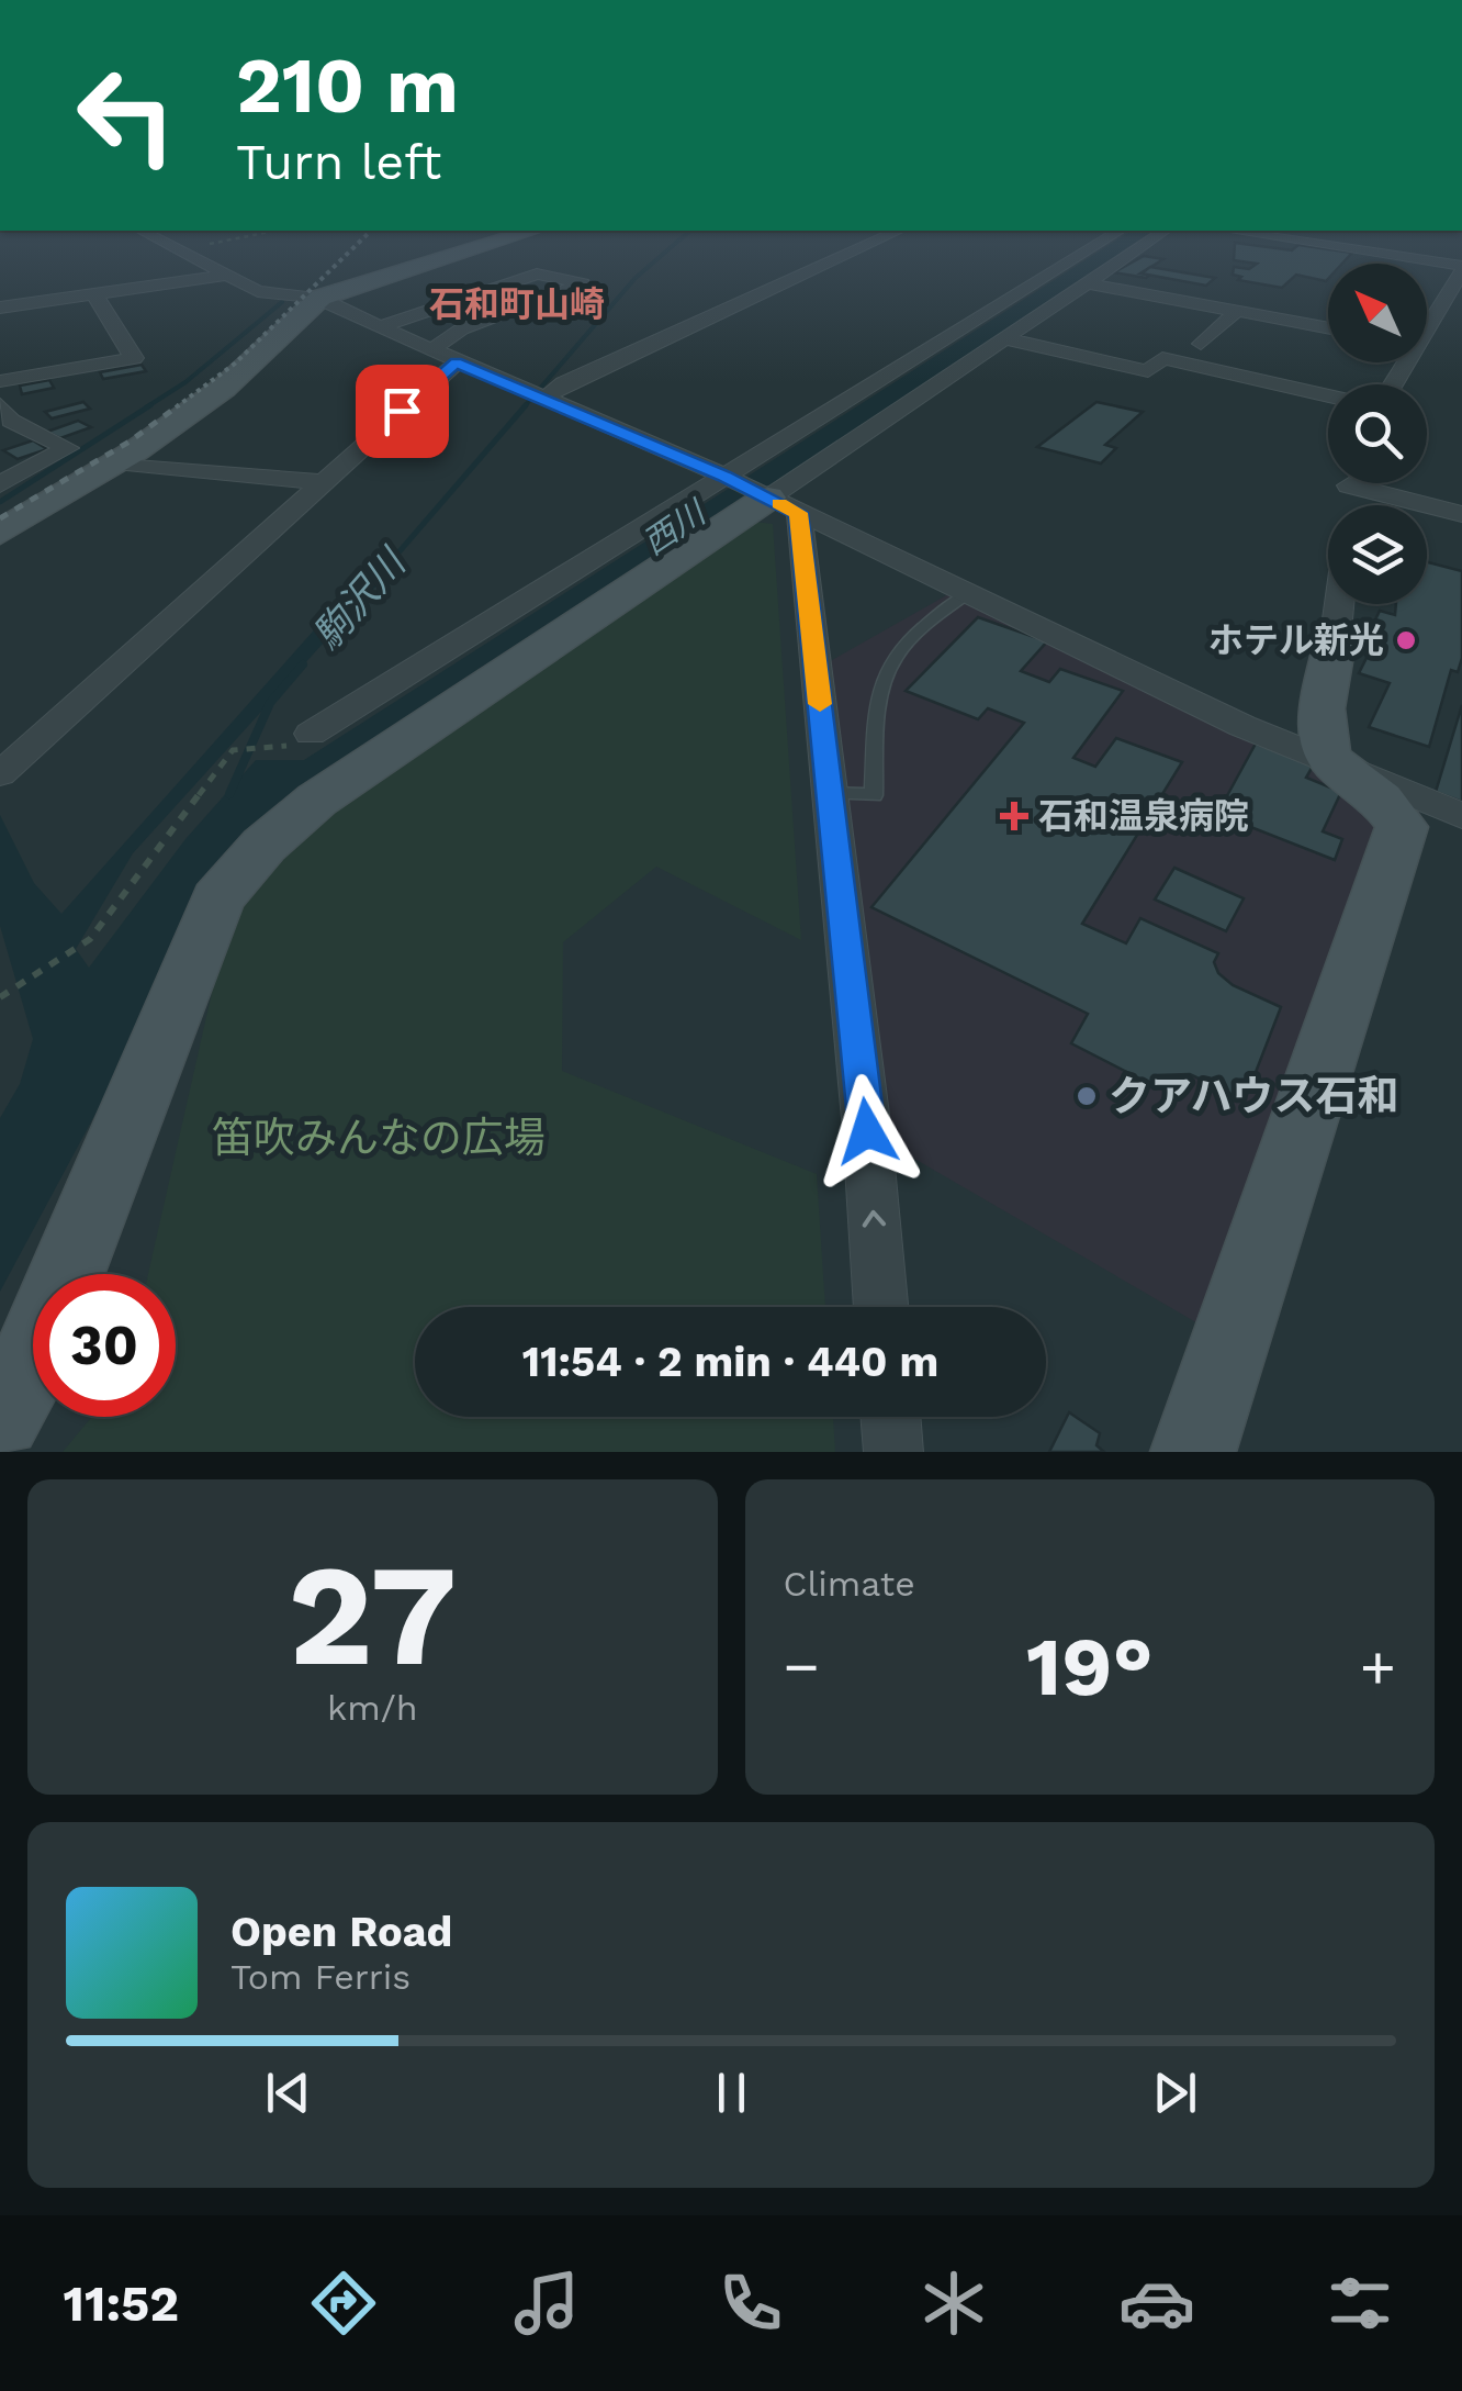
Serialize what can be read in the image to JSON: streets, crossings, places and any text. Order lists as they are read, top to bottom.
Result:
{
  "districts": ["石和町山崎"],
  "water": ["西川", "駒沢川"],
  "parks": ["笛吹みんなの広場"],
  "places": {
    "other": ["ホテル新光", "クアハウス石和"],
    "health": ["石和温泉病院"]
  },
  "north": "top left",
  "page": {
    "turn": ["210 m", "Turn left"],
    "limit": "30",
    "trip": "11:54 · 2 min · 440 m",
    "tile": [
      ["27", "km/h"],
      "Climate"
    ],
    "heat": ["−", "19°", "+"],
    "song": ["Open Road", "Tom Ferris"],
    "tabs": "11:52"
  }
}
